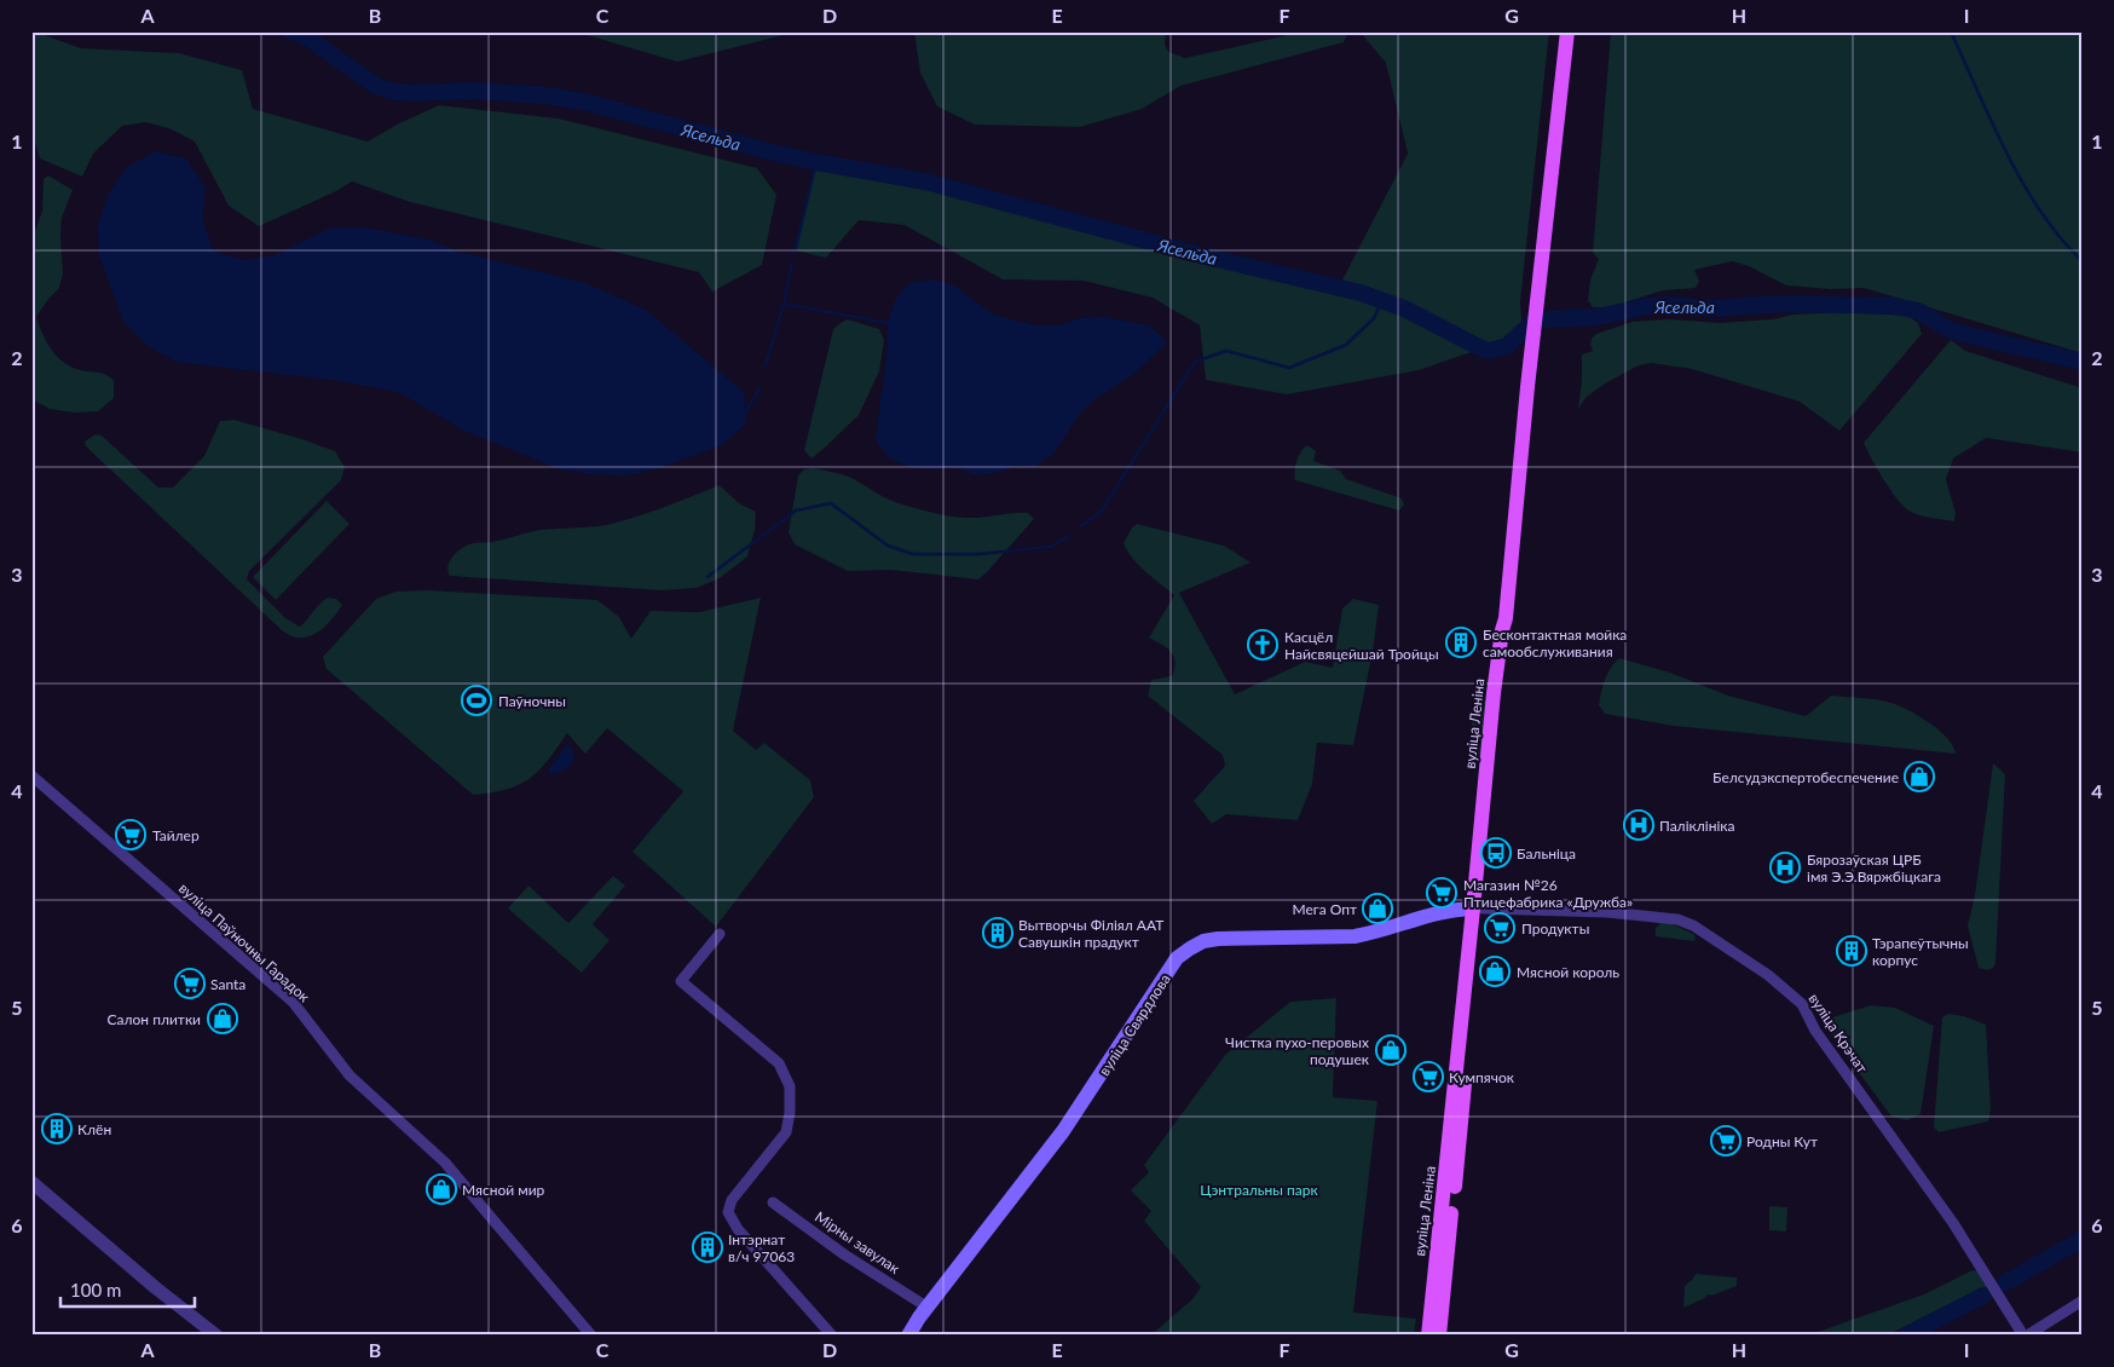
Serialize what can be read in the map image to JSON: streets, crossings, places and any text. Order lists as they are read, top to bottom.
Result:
{
  "streets": {
    "main road": ["вуліца Леніна", "вуліца Свярдлова"],
    "street": ["вуліца Паўночны Гарадок", "вуліца Крэчат", "Мірны завулак"]
  },
  "crossings": [
    ["вуліца Леніна", "вуліца Свярдлова"],
    ["вуліца Леніна", "вуліца Крэчат"],
    ["вуліца Свярдлова", "вуліца Крэчат"],
    ["вуліца Свярдлова", "Мірны завулак"]
  ],
  "water": ["Ясельда"],
  "parks": ["Цэнтральны парк"],
  "places": {
    "building": [
      "Бесконтактная мойка самообслуживания",
      "Вытворчы Філіял ААТ Савушкін прадукт",
      "Тэрапеўтычны корпус",
      "Клён",
      "Інтэрнат в/ч 97063"
    ],
    "church": ["Касцёл Найсвяцейшай Тройцы"],
    "sports": ["Паўночны"],
    "shop": [
      "Белсудэкспертобеспечение",
      "Мега Опт",
      "Мясной король",
      "Салон плитки",
      "Чистка пухо-перовых подушек",
      "Мясной мир"
    ],
    "hospital": ["Паліклініка", "Бярозаўская ЦРБ імя Э.Э.Вяржбіцкага"],
    "supermarket": [
      "Тайлер",
      "Магазин №26 Птицефабрика «Дружба»",
      "Продукты",
      "Santa",
      "Кумпячок",
      "Родны Кут"
    ],
    "bus stop": ["Бальніца"]
  },
  "scale_bar": "100 m",
  "grid": {
    "columns": [
      "A",
      "B",
      "C",
      "D",
      "E",
      "F",
      "G",
      "H",
      "I"
    ],
    "rows": [
      "1",
      "2",
      "3",
      "4",
      "5",
      "6"
    ]
  }
}
